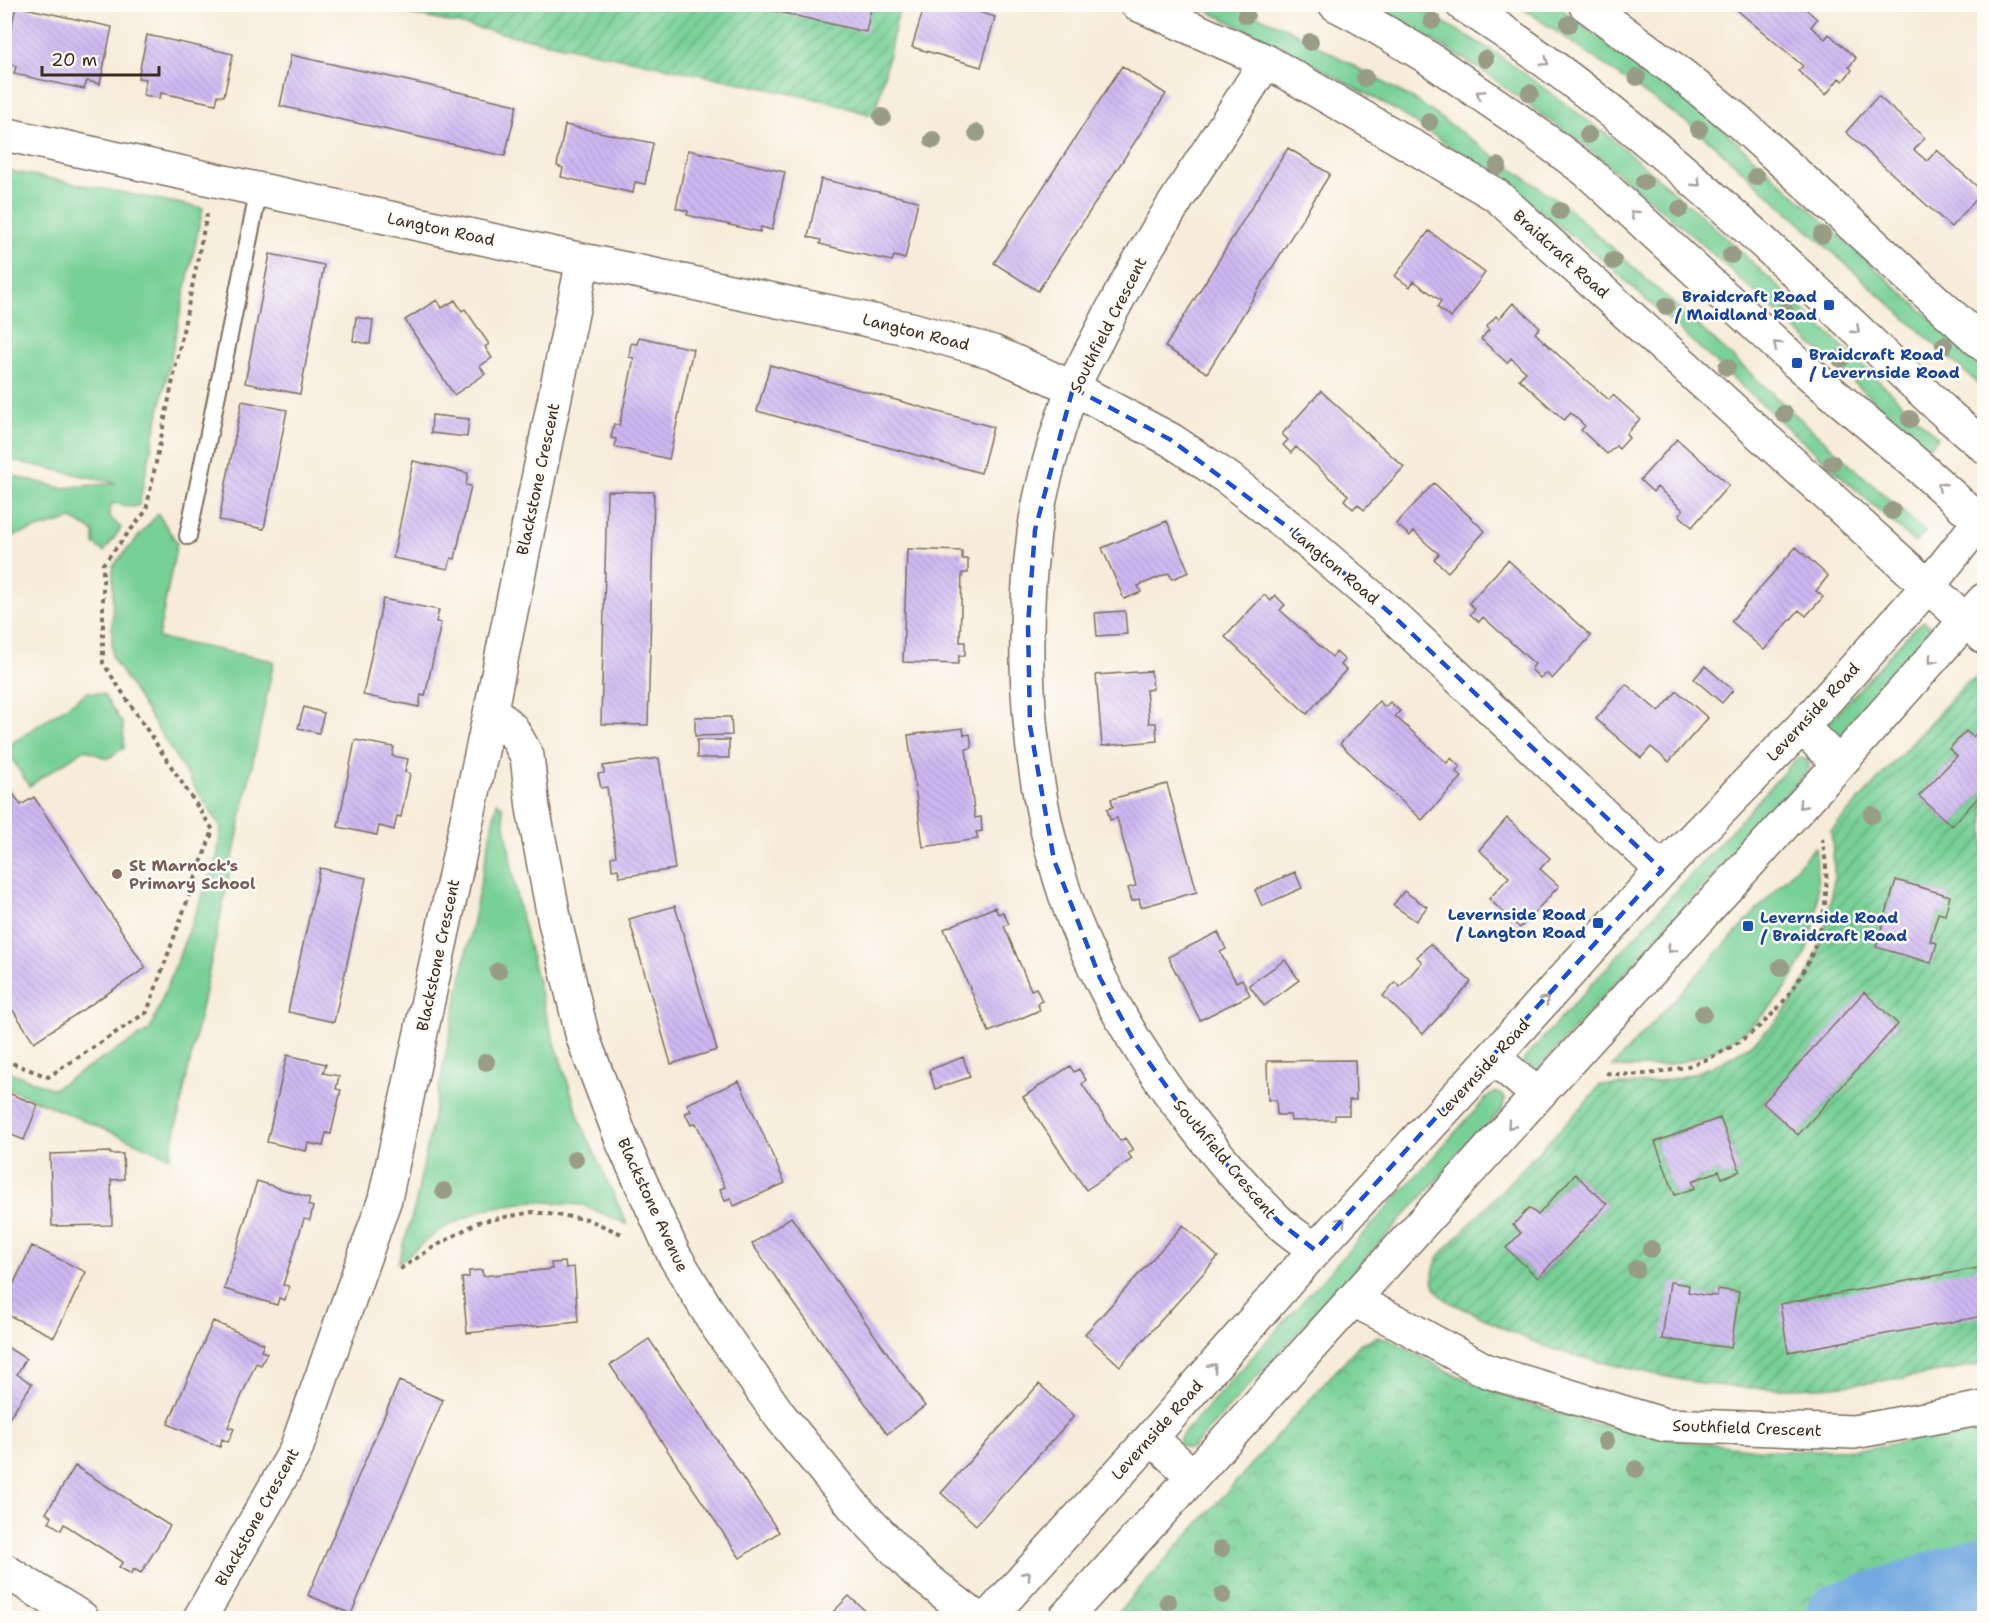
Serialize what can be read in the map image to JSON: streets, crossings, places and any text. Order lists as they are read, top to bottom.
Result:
{
  "streets": {
    "street": [
      "Langton Road",
      "Braidcraft Road",
      "Southfield Crescent",
      "Blackstone Crescent",
      "Levernside Road",
      "Blackstone Avenue"
    ]
  },
  "crossings": [
    ["Langton Road", "Southfield Crescent"],
    ["Langton Road", "Blackstone Crescent"],
    ["Langton Road", "Levernside Road"],
    ["Braidcraft Road", "Southfield Crescent"],
    ["Braidcraft Road", "Levernside Road"],
    ["Southfield Crescent", "Levernside Road"],
    ["Blackstone Crescent", "Blackstone Avenue"]
  ],
  "places": {
    "transit": [
      "Braidcraft Road / Maidland Road",
      "Braidcraft Road / Levernside Road",
      "Levernside Road / Langton Road",
      "Levernside Road / Braidcraft Road"
    ],
    "other": ["St Marnock's Primary School"]
  },
  "scale_bar": "20 m"
}
